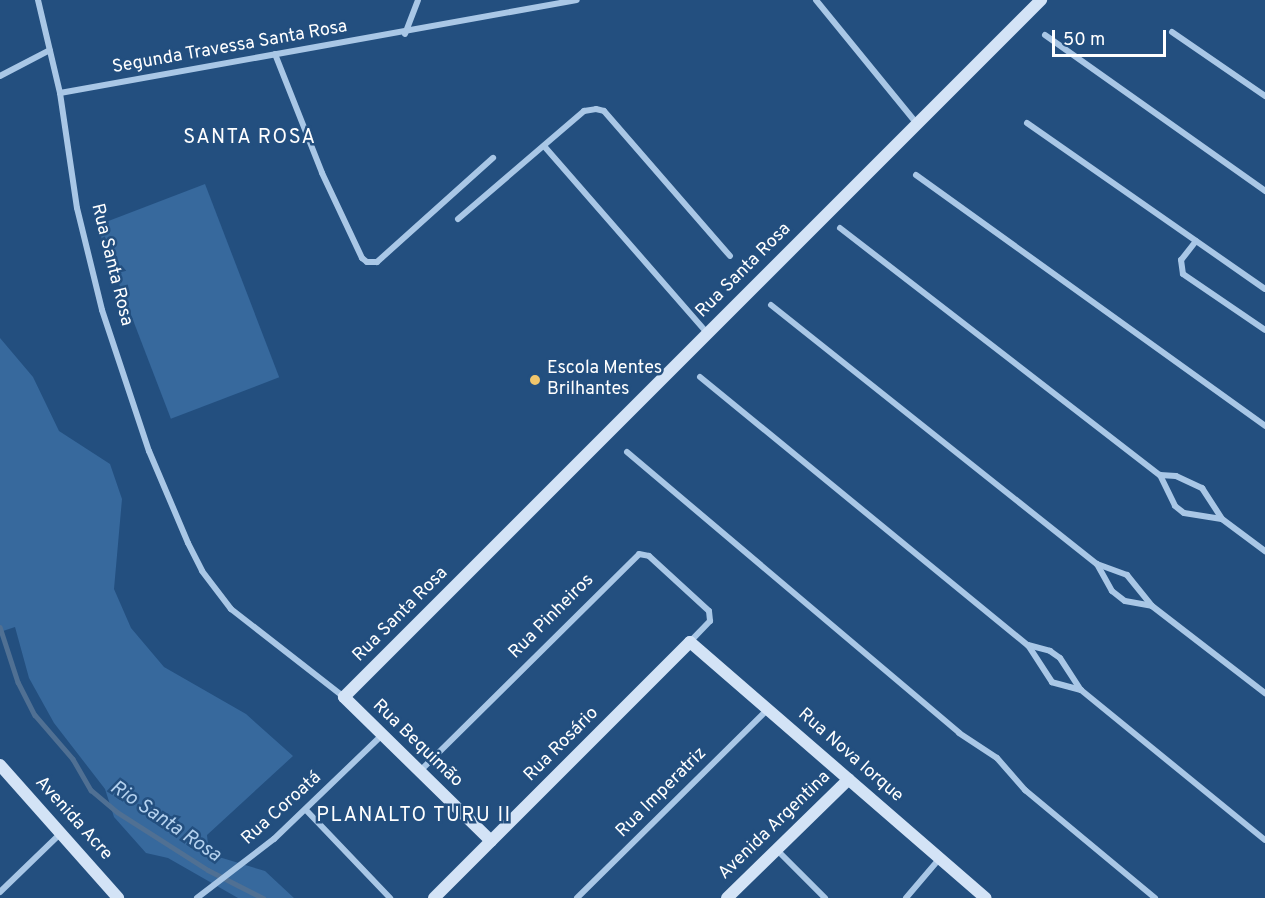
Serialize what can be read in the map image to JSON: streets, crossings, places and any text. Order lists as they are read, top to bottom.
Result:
{
  "streets": {
    "street": [
      "Segunda Travessa Santa Rosa",
      "Rua Santa Rosa",
      "Rua Pinheiros",
      "Rua Bequimão",
      "Rua Rosário",
      "Rua Nova Iorque",
      "Rua Imperatriz",
      "Rua Coroatá",
      "Avenida Acre",
      "Avenida Argentina"
    ]
  },
  "crossings": [
    ["Segunda Travessa Santa Rosa", "Rua Santa Rosa"],
    ["Rua Santa Rosa", "Rua Bequimão"],
    ["Rua Pinheiros", "Rua Bequimão"],
    ["Rua Pinheiros", "Rua Rosário"],
    ["Rua Bequimão", "Rua Rosário"],
    ["Rua Bequimão", "Rua Coroatá"],
    ["Rua Rosário", "Rua Nova Iorque"],
    ["Rua Nova Iorque", "Rua Imperatriz"],
    ["Rua Nova Iorque", "Avenida Argentina"]
  ],
  "districts": ["SANTA ROSA", "PLANALTO TURU II"],
  "water": ["Rio Santa Rosa"],
  "places": ["Escola Mentes Brilhantes"],
  "scale_bar": "50 m"
}
